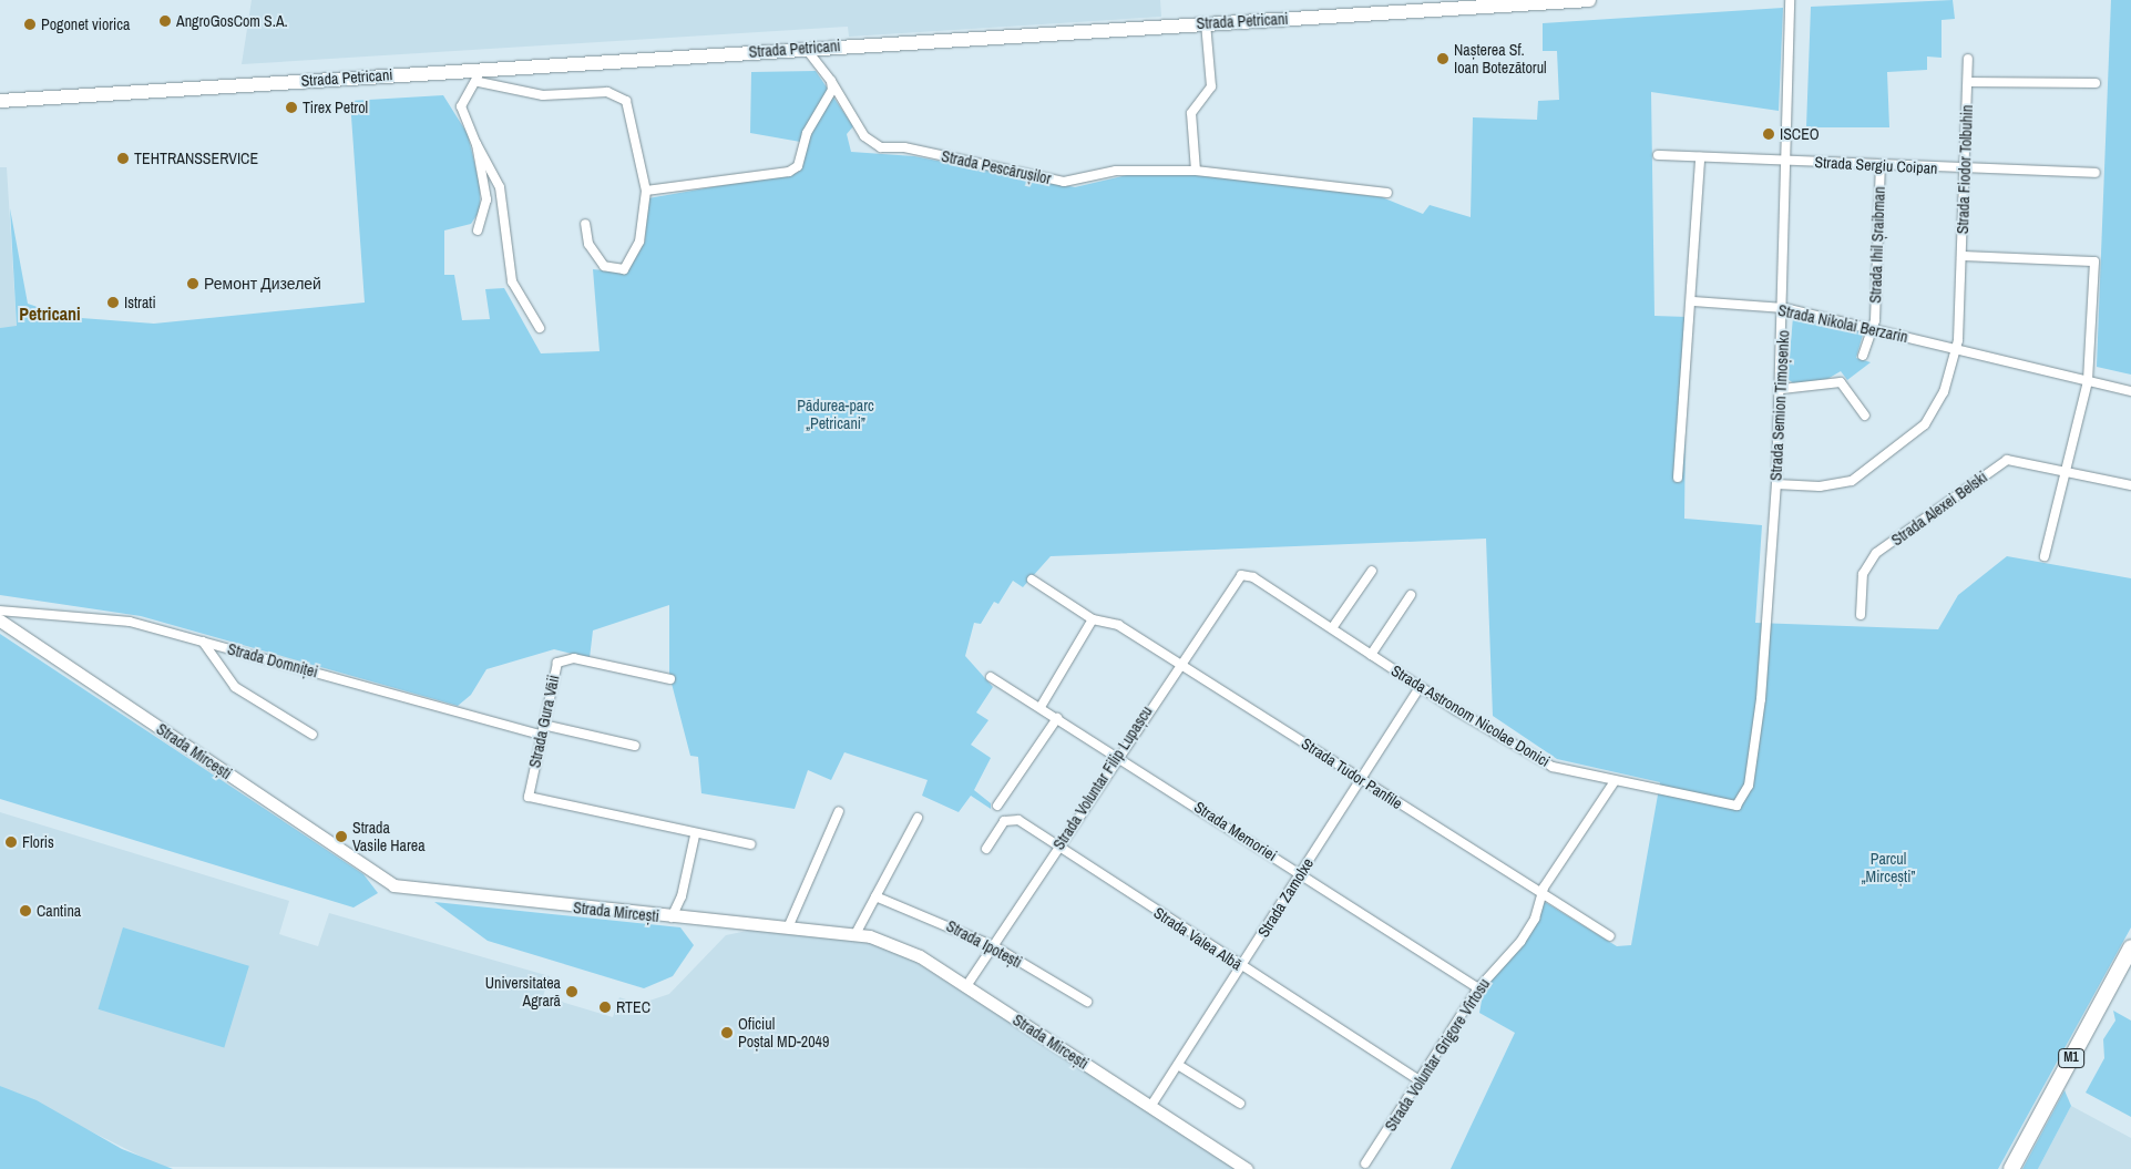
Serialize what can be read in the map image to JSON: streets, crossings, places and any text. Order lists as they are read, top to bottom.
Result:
{
  "streets": {
    "highway": ["M1"],
    "main road": ["Strada Petricani", "Strada Mircești"],
    "street": [
      "Strada Sergiu Coipan",
      "Strada Pescărușilor",
      "Strada Fiodor Tolbuhin",
      "Strada Ihil Șraibman",
      "Strada Nikolai Berzarin",
      "Strada Semion Timoșenko",
      "Strada Alexei Belski",
      "Strada Domniței",
      "Strada Astronom Nicolae Donici",
      "Strada Gura Văii",
      "Strada Tudor Panfile",
      "Strada Voluntar Filip Lupașcu",
      "Strada Memoriei",
      "Strada Zamolxe",
      "Strada Valea Albă",
      "Strada Ipotești",
      "Strada Voluntar Grigore Vîrtosu"
    ]
  },
  "crossings": [
    ["Strada Petricani", "Strada Pescărușilor"],
    ["Strada Sergiu Coipan", "Strada Fiodor Tolbuhin"],
    ["Strada Sergiu Coipan", "Strada Ihil Șraibman"],
    ["Strada Sergiu Coipan", "Strada Semion Timoșenko"],
    ["Strada Fiodor Tolbuhin", "Strada Nikolai Berzarin"],
    ["Strada Fiodor Tolbuhin", "Strada Semion Timoșenko"],
    ["Strada Ihil Șraibman", "Strada Nikolai Berzarin"],
    ["Strada Nikolai Berzarin", "Strada Semion Timoșenko"],
    ["Strada Semion Timoșenko", "Strada Astronom Nicolae Donici"],
    ["Strada Domniței", "Strada Gura Văii"],
    ["Strada Astronom Nicolae Donici", "Strada Voluntar Filip Lupașcu"],
    ["Strada Astronom Nicolae Donici", "Strada Zamolxe"],
    ["Strada Astronom Nicolae Donici", "Strada Voluntar Grigore Vîrtosu"],
    ["Strada Mircești", "Strada Voluntar Filip Lupașcu"],
    ["Strada Mircești", "Strada Zamolxe"],
    ["Strada Tudor Panfile", "Strada Voluntar Filip Lupașcu"],
    ["Strada Tudor Panfile", "Strada Zamolxe"],
    ["Strada Tudor Panfile", "Strada Voluntar Grigore Vîrtosu"],
    ["Strada Voluntar Filip Lupașcu", "Strada Memoriei"],
    ["Strada Voluntar Filip Lupașcu", "Strada Valea Albă"],
    ["Strada Voluntar Filip Lupașcu", "Strada Ipotești"],
    ["Strada Memoriei", "Strada Zamolxe"],
    ["Strada Memoriei", "Strada Voluntar Grigore Vîrtosu"],
    ["Strada Zamolxe", "Strada Valea Albă"],
    ["Strada Valea Albă", "Strada Voluntar Grigore Vîrtosu"]
  ],
  "districts": ["Petricani"],
  "parks": ["Pădurea-parc „Petricani”", "Parcul „Mircești”"],
  "places": [
    "AngroGosCom S.A.",
    "Pogonet viorica",
    "Nașterea Sf. Ioan Botezătorul",
    "Tirex Petrol",
    "ISCEO",
    "TEHTRANSSERVICE",
    "Ремонт Дизелей",
    "Istrati",
    "Strada Vasile Harea",
    "Floris",
    "Cantina",
    "Universitatea Agrară",
    "RTEC",
    "Oficiul Poștal MD-2049"
  ]
}
